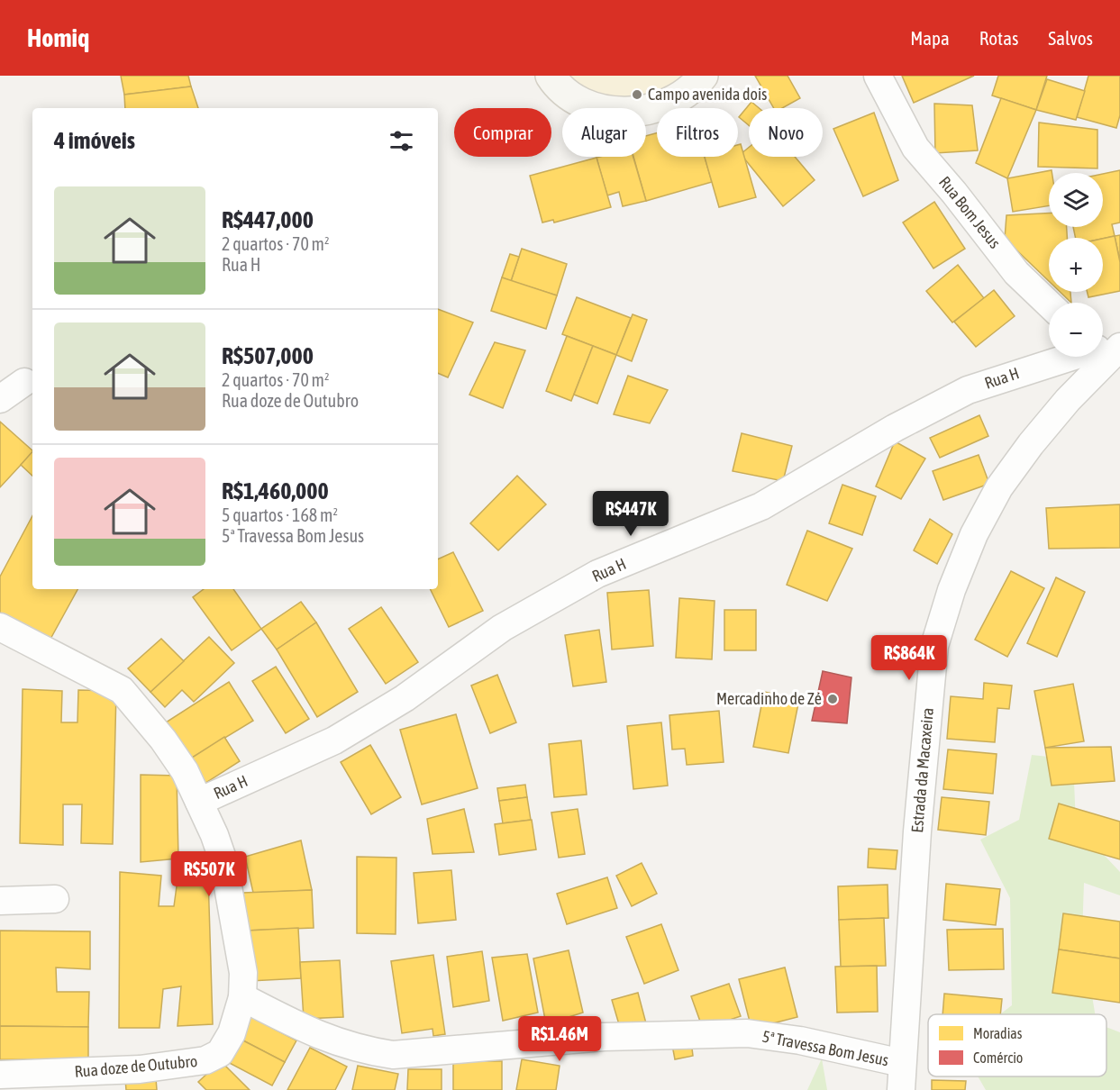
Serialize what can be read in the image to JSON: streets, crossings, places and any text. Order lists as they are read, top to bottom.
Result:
{
  "streets": {
    "street": [
      "Rua Bom Jesus",
      "Rua H",
      "Estrada da Macaxeira",
      "5ª Travessa Bom Jesus",
      "Rua doze de Outubro"
    ]
  },
  "crossings": [
    ["Rua H", "Estrada da Macaxeira"],
    ["Rua H", "Rua doze de Outubro"],
    ["Estrada da Macaxeira", "5ª Travessa Bom Jesus"],
    ["5ª Travessa Bom Jesus", "Rua doze de Outubro"]
  ],
  "places": ["Campo avenida dois", "Mercadinho de Zé"],
  "legend": ["Moradias", "Comércio"],
  "page": {
    "header": "Homiq",
    "nav": ["Mapa", "Rotas", "Salvos"],
    "chip": [
      "Comprar",
      "Alugar",
      "Filtros",
      "Novo"
    ],
    "heading": "4 imóveis",
    "map_buttons": ["+", "−"],
    "list": [
      {
        "name": "R$447,000",
        "note": "2 quartos · 70 m² · Rua H"
      },
      {
        "name": "R$507,000",
        "note": "2 quartos · 70 m² · Rua doze de Outubro"
      },
      {
        "name": "R$1,460,000",
        "note": "5 quartos · 168 m² · 5ª Travessa Bom Jesus"
      }
    ],
    "price": [
      "R$447K",
      "R$864K",
      "R$507K",
      "R$1.46M"
    ]
  }
}
